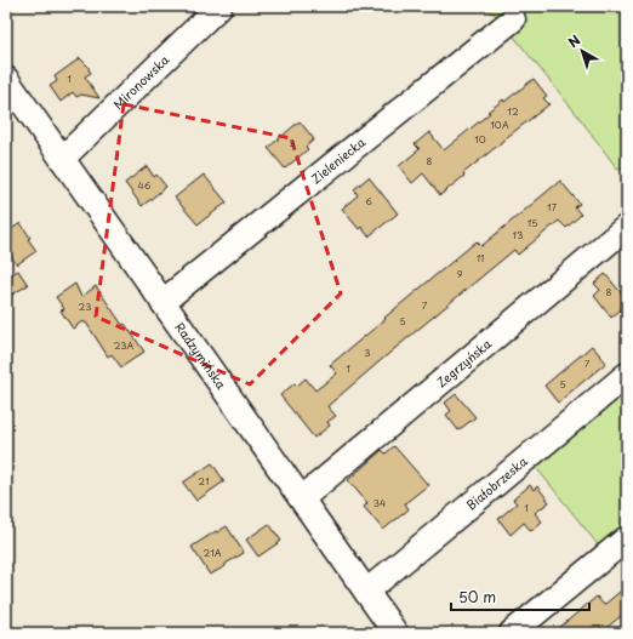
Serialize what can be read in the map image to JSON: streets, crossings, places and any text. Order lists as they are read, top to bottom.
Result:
{
  "streets": {
    "street": [
      "Mironowska",
      "Zieleniecka",
      "Radzymińska",
      "Zegrzyńska",
      "Białobrzeska"
    ]
  },
  "crossings": [
    ["Mironowska", "Radzymińska"],
    ["Zieleniecka", "Radzymińska"],
    ["Radzymińska", "Zegrzyńska"],
    ["Radzymińska", "Białobrzeska"]
  ],
  "house_numbers": [
    "1",
    "12",
    "10A",
    "10",
    "3",
    "8",
    "46",
    "6",
    "17",
    "15",
    "13",
    "11",
    "9",
    "8",
    "7",
    "23",
    "5",
    "23A",
    "3",
    "7",
    "1",
    "5",
    "21",
    "34",
    "1",
    "21A"
  ],
  "scale_bar": "50 m",
  "north": "top left"
}
